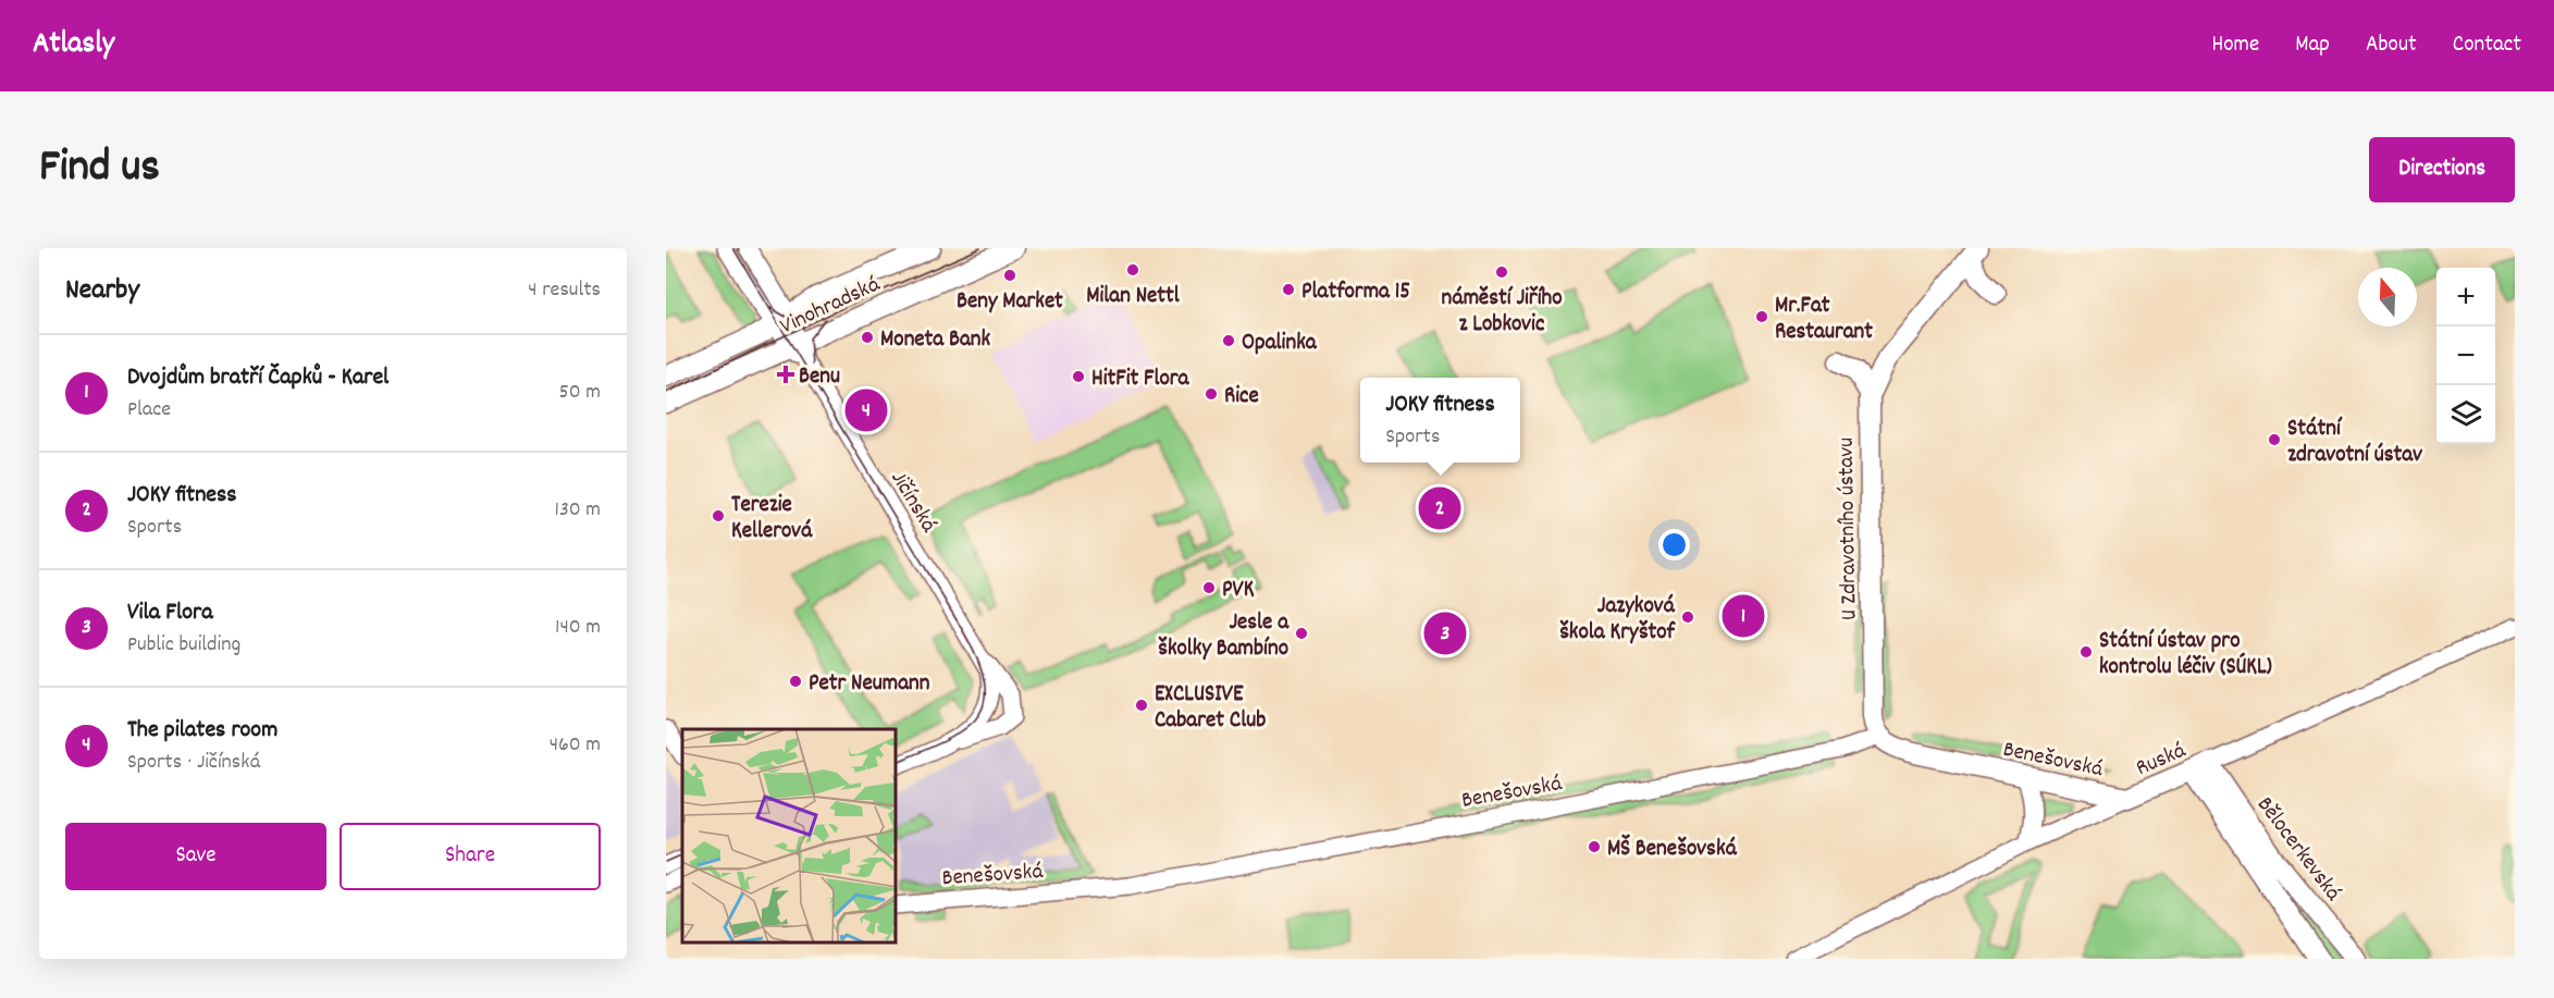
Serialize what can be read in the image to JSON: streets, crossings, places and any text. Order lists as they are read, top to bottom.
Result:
{
  "streets": {
    "main road": [
      "Vinohradská",
      "U Zdravotního ústavu",
      "Benešovská",
      "Ruská",
      "Bělocerkevská"
    ],
    "street": ["Jičínská"]
  },
  "crossings": [
    ["Vinohradská", "Jičínská"],
    ["U Zdravotního ústavu", "Benešovská"],
    ["Benešovská", "Ruská"],
    ["Ruská", "Bělocerkevská"]
  ],
  "places": {
    "other": [
      "Milan Nettl",
      "náměstí Jiřího z Lobkovic",
      "Beny Market",
      "Platforma 15",
      "Mr.Fat Restaurant",
      "Moneta Bank",
      "Opalinka",
      "HitFit Flora",
      "Rice",
      "Státní zdravotní ústav",
      "Terezie Kellerová",
      "PVK",
      "Jazyková škola Kryštof",
      "Jesle a školky Bambíno",
      "Státní ústav pro kontrolu léčiv (SÚKL)",
      "Petr Neumann",
      "EXCLUSIVE Cabaret Club",
      "MŠ Benešovská"
    ],
    "health": ["Benu"]
  },
  "north": "top",
  "page": {
    "header": "Atlasly",
    "nav": [
      "Home",
      "Map",
      "About",
      "Contact"
    ],
    "title": "Find us",
    "buttons": [
      "Directions",
      ["Save", "Share"]
    ],
    "heading": ["Nearby", "4 results"],
    "map_buttons": ["+", "−"],
    "list": [
      {
        "mark": "1",
        "name": "Dvojdům bratří Čapků - Karel",
        "note": "Place",
        "value": "50 m"
      },
      {
        "mark": "2",
        "name": "JOKY fitness",
        "note": "Sports",
        "value": "130 m"
      },
      {
        "mark": "3",
        "name": "Vila Flora",
        "note": "Public building",
        "value": "140 m"
      },
      {
        "mark": "4",
        "name": "The pilates room",
        "note": "Sports · Jičínská",
        "value": "460 m"
      }
    ],
    "popup": ["JOKY fitness", "Sports"],
    "pins": [
      "4",
      "2",
      "1",
      "3"
    ]
  }
}
